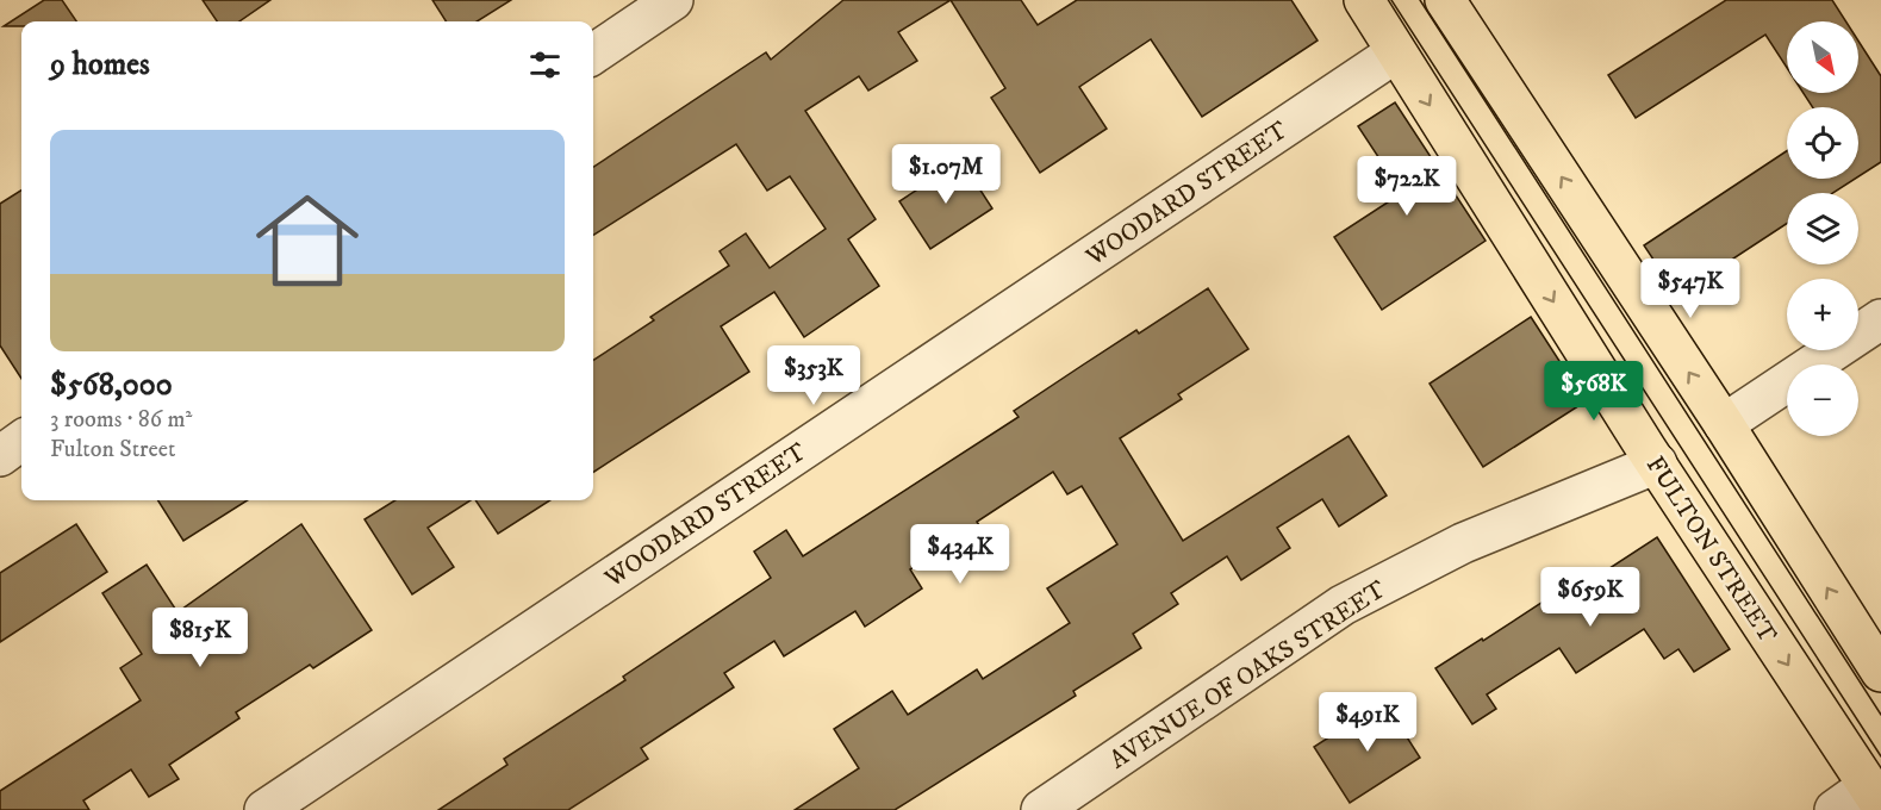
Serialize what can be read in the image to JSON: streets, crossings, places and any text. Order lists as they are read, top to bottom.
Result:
{
  "streets": {
    "main road": ["FULTON STREET"],
    "street": ["WOODARD STREET", "AVENUE OF OAKS STREET"]
  },
  "crossings": [
    ["WOODARD STREET", "FULTON STREET"],
    ["FULTON STREET", "AVENUE OF OAKS STREET"]
  ],
  "north": "bottom right",
  "page": {
    "map_buttons": ["+", "−"],
    "heading": "9 homes",
    "list": [
      {
        "name": "$568,000",
        "note": "3 rooms · 86 m² · Fulton Street"
      }
    ],
    "price": [
      "$1.07M",
      "$722K",
      "$547K",
      "$353K",
      "$568K",
      "$434K",
      "$659K",
      "$815K",
      "$491K"
    ]
  }
}
